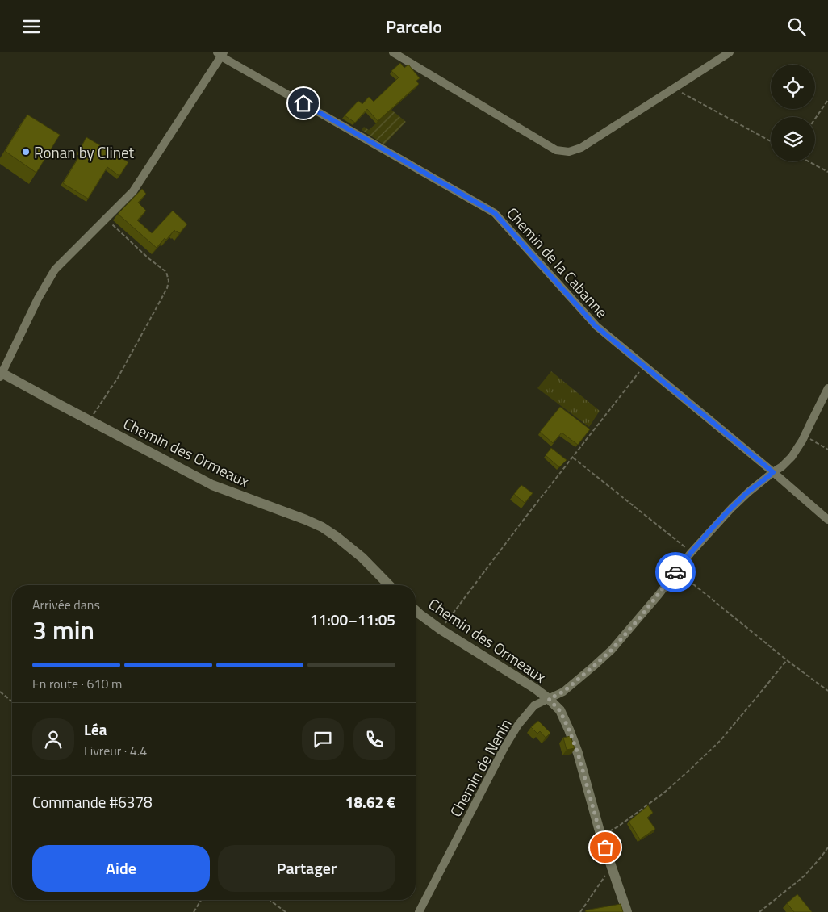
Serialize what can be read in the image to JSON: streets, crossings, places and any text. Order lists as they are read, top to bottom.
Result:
{
  "streets": {
    "street": ["Chemin de la Cabanne", "Chemin des Ormeaux", "Chemin de Nenin"]
  },
  "crossings": [
    ["Chemin de la Cabanne", "Chemin de Nenin"],
    ["Chemin des Ormeaux", "Chemin de Nenin"]
  ],
  "places": ["Ronan by Clinet"],
  "page": {
    "header": "Parcelo",
    "heading": ["3 min", "Arrivée dans", "11:00–11:05"],
    "panel": [
      "Léa",
      "Livreur · 4.4",
      "Commande #6378",
      "18.62 €"
    ],
    "bar": "En route · 610 m",
    "buttons": ["Aide", "Partager"]
  }
}
